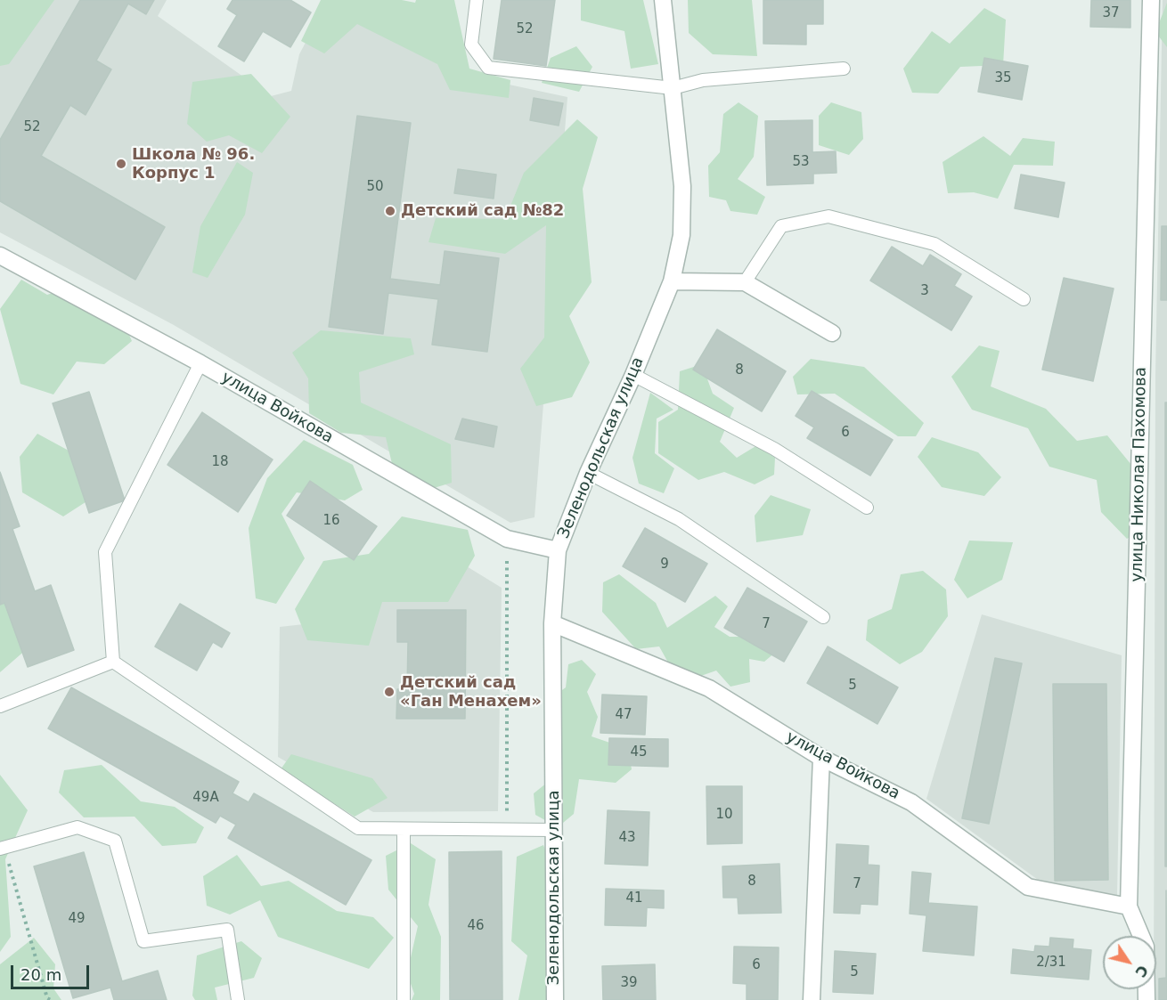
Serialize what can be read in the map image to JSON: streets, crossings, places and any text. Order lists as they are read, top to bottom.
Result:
{
  "streets": {
    "street": ["улица Войкова", "Зеленодольская улица", "улица Николая Пахомова"]
  },
  "crossings": [
    ["улица Войкова", "Зеленодольская улица"],
    ["улица Войкова", "улица Николая Пахомова"]
  ],
  "places": ["Школа № 96. Корпус 1", "Детский сад №82", "Детский сад «Ган Менахем»"],
  "house_numbers": [
    "37",
    "52",
    "35",
    "52",
    "53",
    "50",
    "3",
    "8",
    "6",
    "18",
    "16",
    "9",
    "7",
    "5",
    "47",
    "45",
    "49А",
    "10",
    "43",
    "8",
    "7",
    "41",
    "49",
    "46",
    "2/31",
    "6",
    "5",
    "39"
  ],
  "scale_bar": "20 m",
  "north": "bottom right"
}
